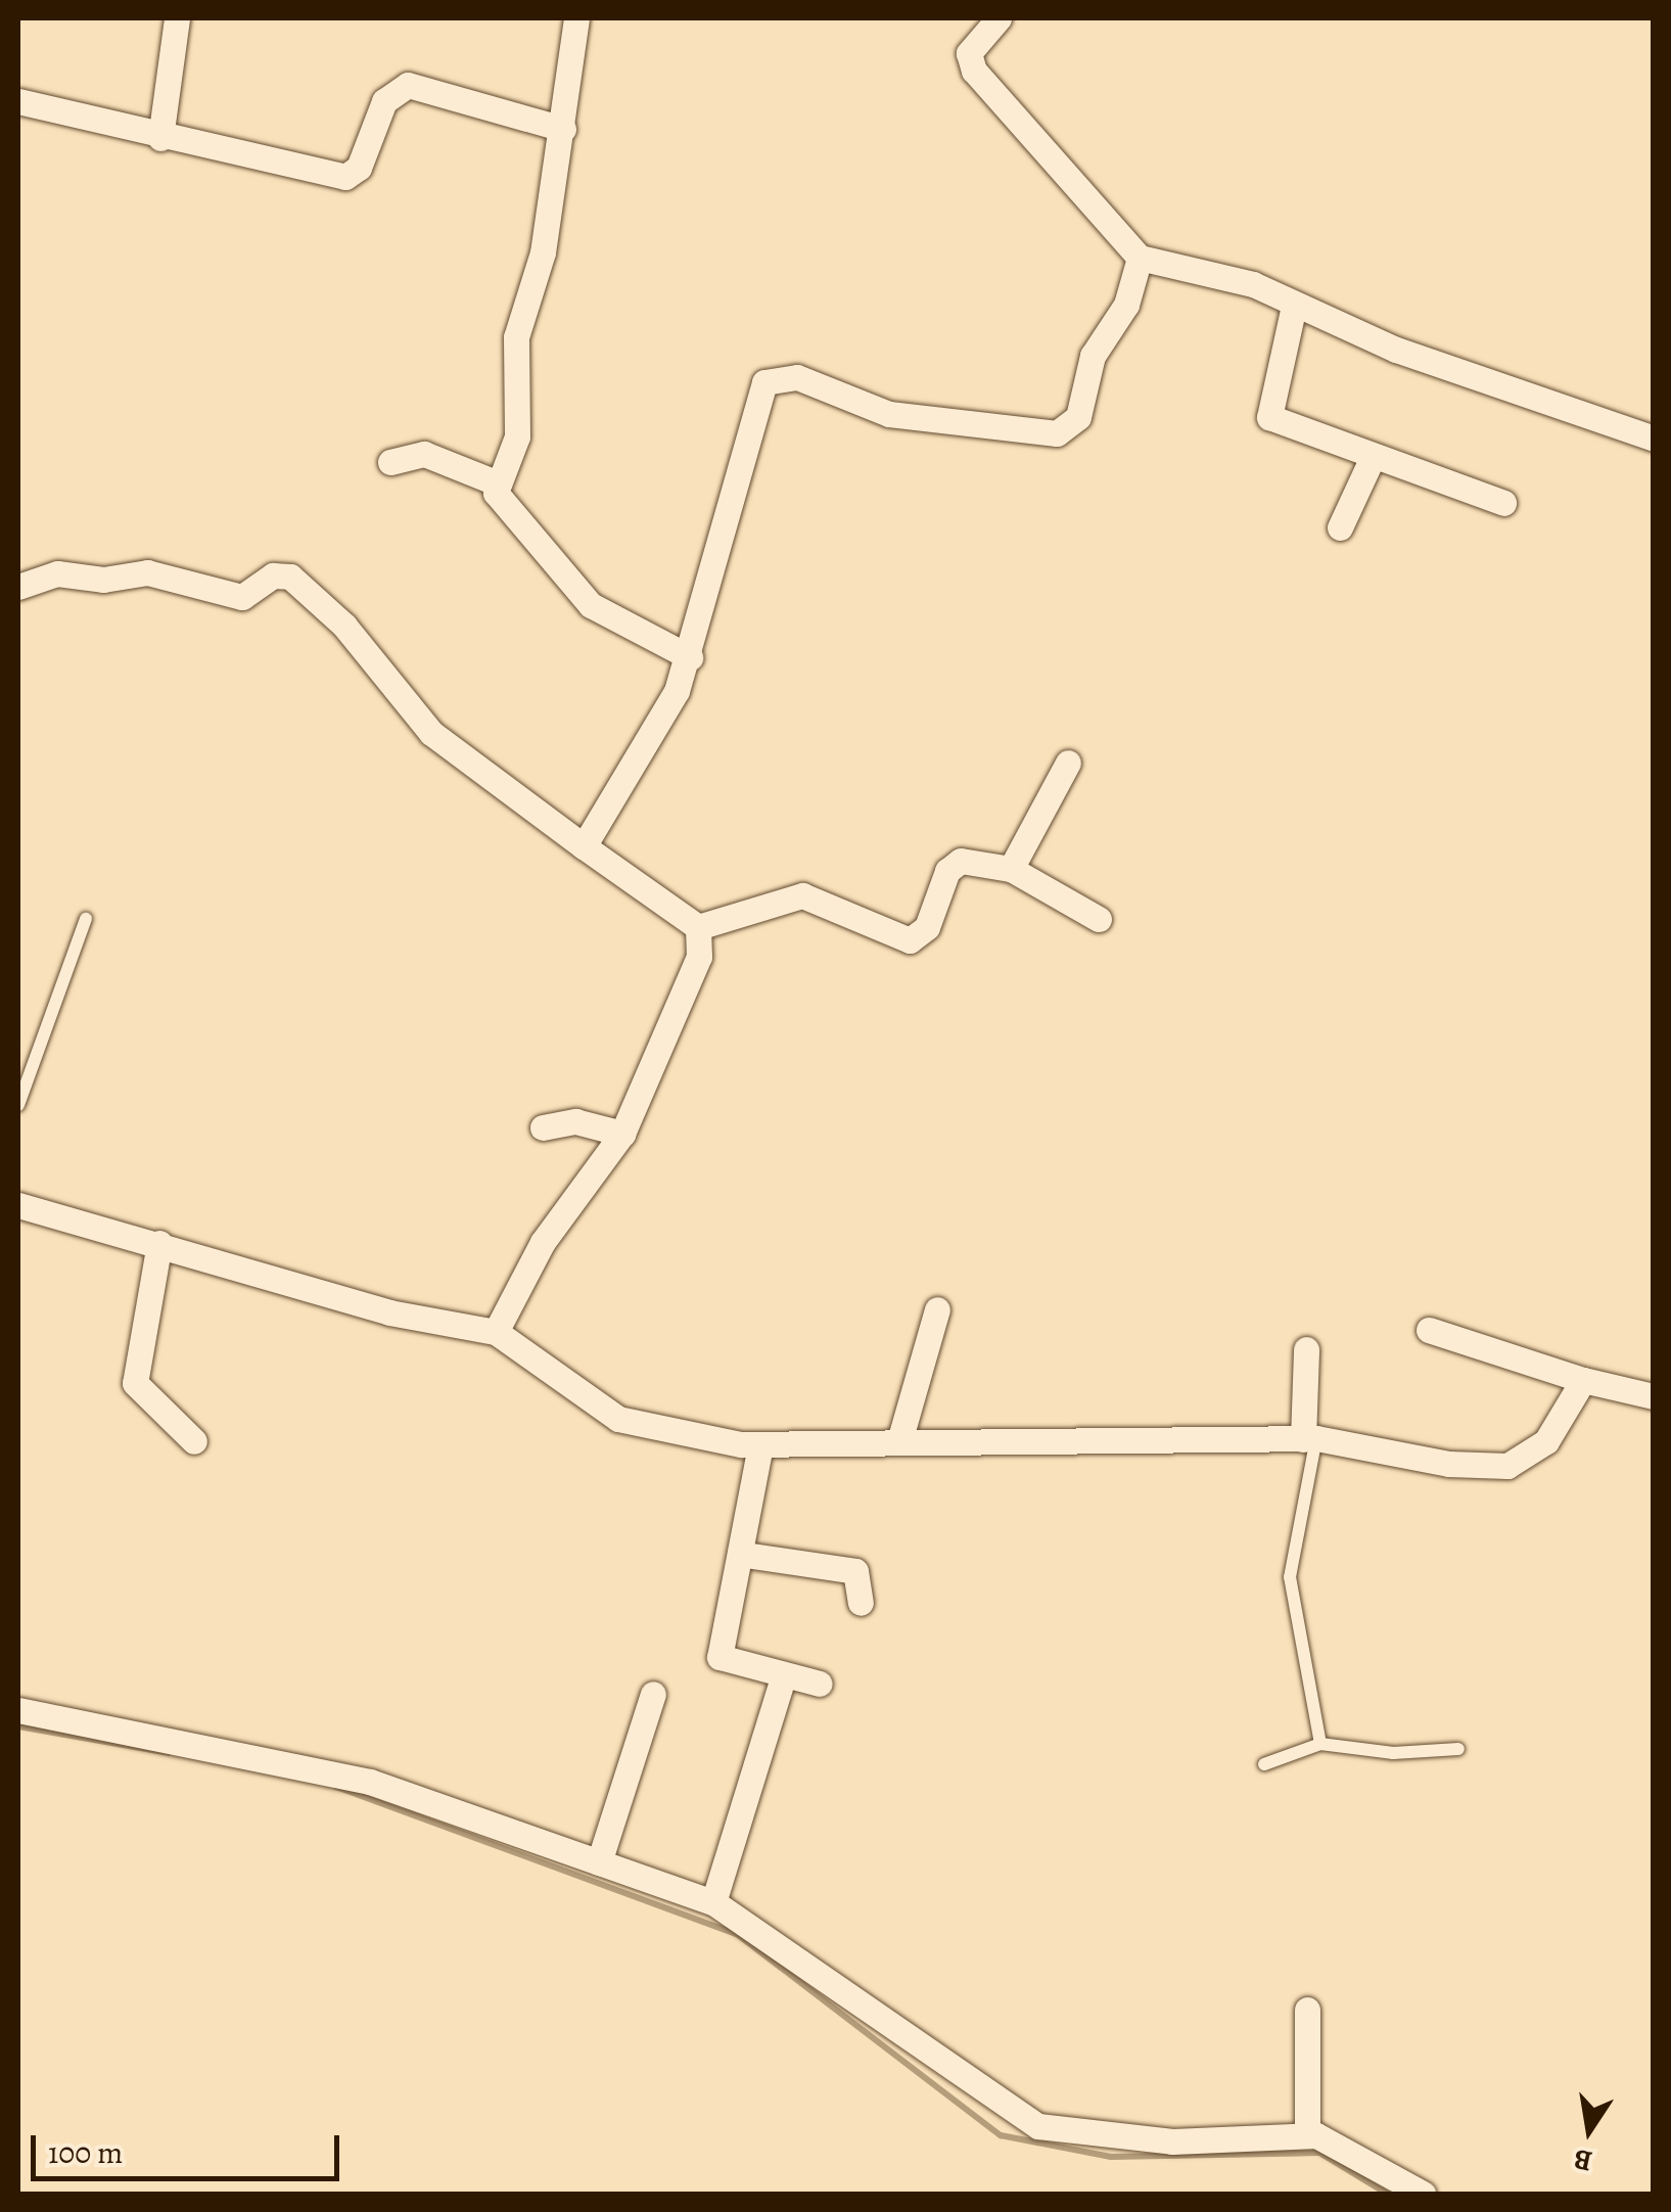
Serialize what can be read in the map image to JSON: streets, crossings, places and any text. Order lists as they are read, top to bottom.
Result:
{
  "scale_bar": "100 m",
  "north": "bottom"
}
